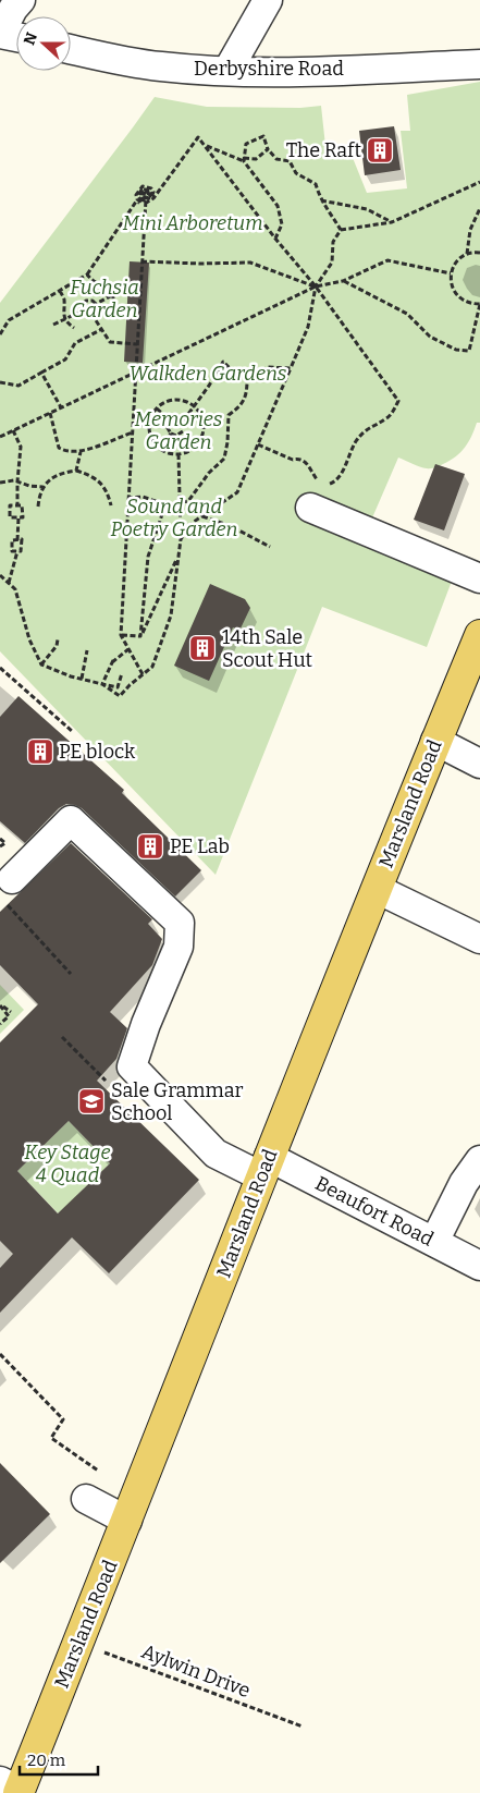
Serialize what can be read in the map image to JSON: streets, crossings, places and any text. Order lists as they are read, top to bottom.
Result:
{
  "streets": {
    "main road": ["Marsland Road"],
    "street": ["Derbyshire Road", "Beaufort Road"],
    "path": ["Aylwin Drive"]
  },
  "crossings": [
    ["Marsland Road", "Beaufort Road"],
    ["Marsland Road", "Aylwin Drive"]
  ],
  "parks": [
    "Mini Arboretum",
    "Fuchsia Garden",
    "Walkden Gardens",
    "Memories Garden",
    "Sound and Poetry Garden",
    "Key Stage 4 Quad"
  ],
  "places": {
    "building": [
      "The Raft",
      "14th Sale Scout Hut",
      "PE block",
      "PE Lab"
    ],
    "school or university": ["Sale Grammar School"]
  },
  "scale_bar": "20 m",
  "north": "left"
}
